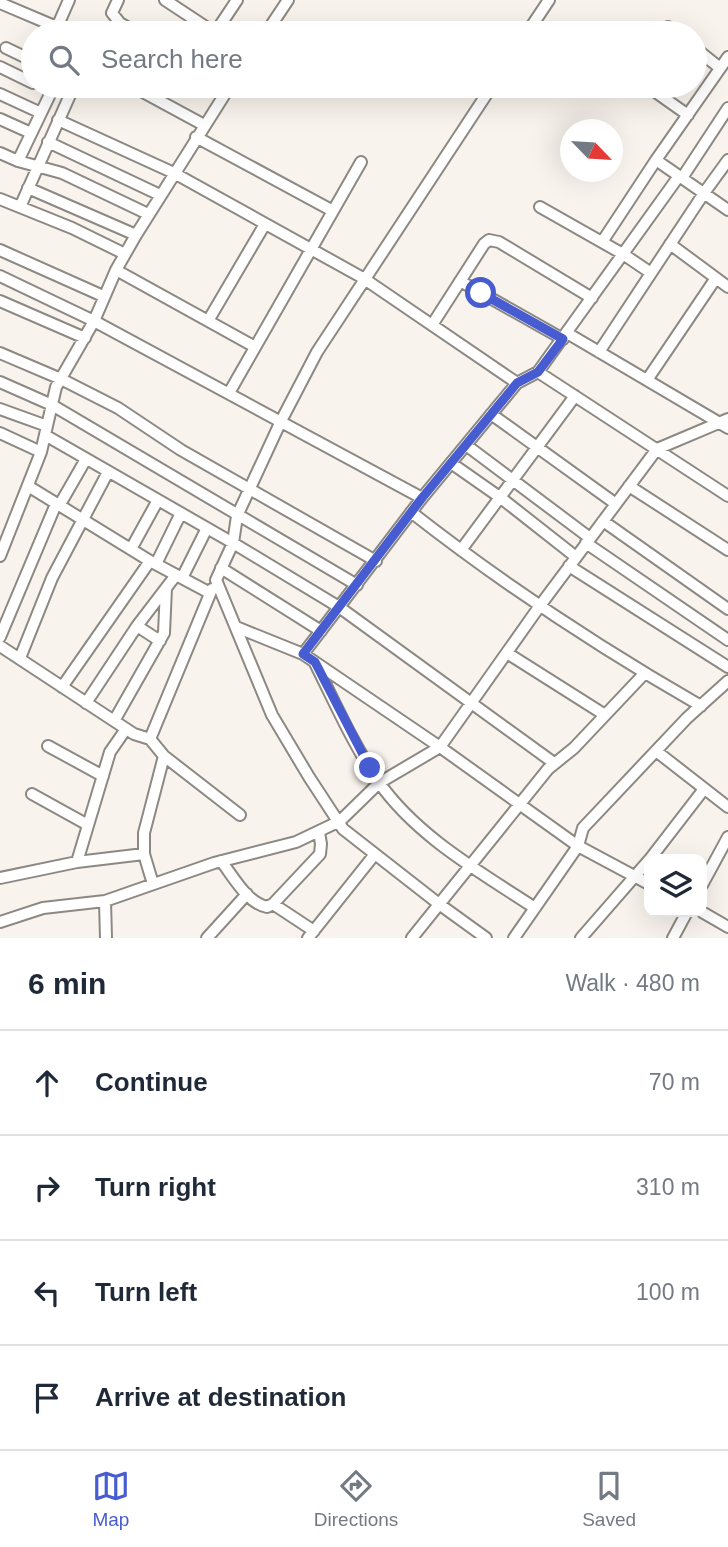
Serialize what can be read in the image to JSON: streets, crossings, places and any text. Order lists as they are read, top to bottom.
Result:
{
  "north": "bottom right",
  "page": {
    "search": "Search here",
    "heading": ["6 min", "Walk · 480 m"],
    "list": [
      ["Continue", "70 m"],
      ["Turn right", "310 m"],
      ["Turn left", "100 m"],
      "Arrive at destination"
    ],
    "nav": ["Map", "Directions", "Saved"]
  }
}
